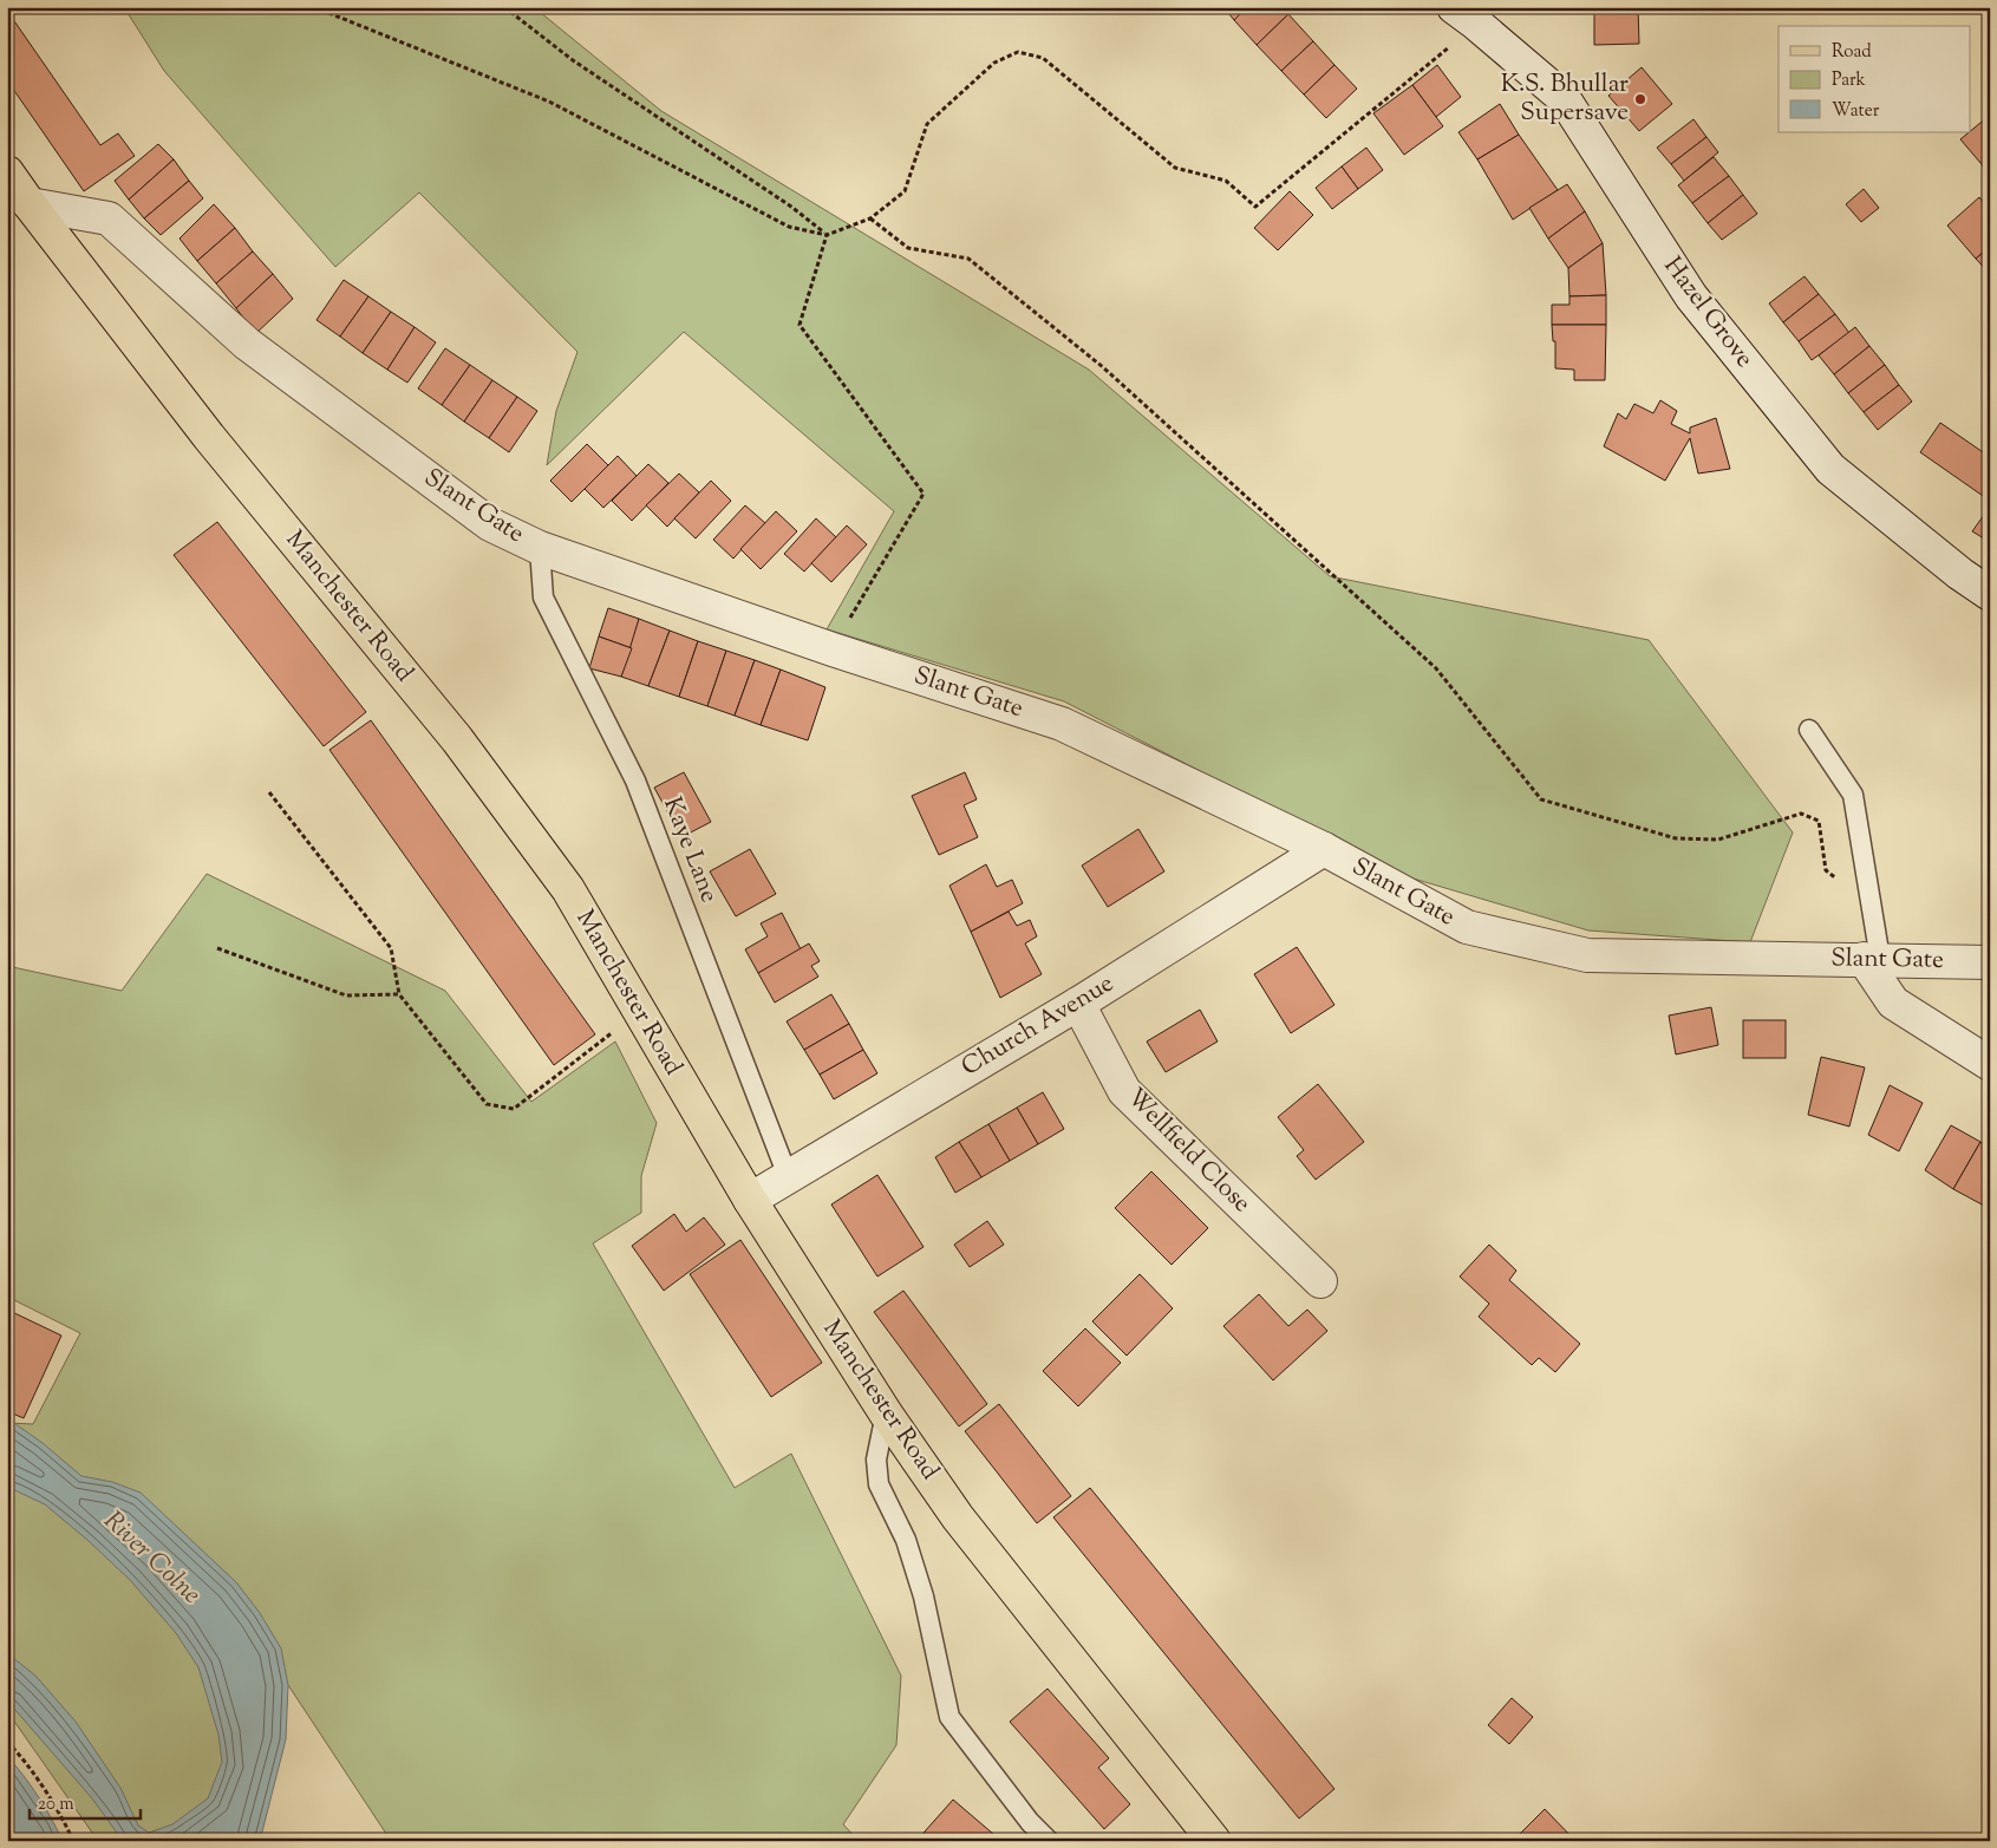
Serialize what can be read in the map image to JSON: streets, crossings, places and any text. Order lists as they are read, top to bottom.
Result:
{
  "streets": {
    "main road": ["Manchester Road"],
    "street": [
      "Hazel Grove",
      "Slant Gate",
      "Church Avenue",
      "Wellfield Close"
    ],
    "lane": ["Kaye Lane"]
  },
  "crossings": [
    ["Slant Gate", "Manchester Road"],
    ["Slant Gate", "Kaye Lane"],
    ["Slant Gate", "Church Avenue"],
    ["Manchester Road", "Church Avenue"],
    ["Kaye Lane", "Church Avenue"],
    ["Church Avenue", "Wellfield Close"]
  ],
  "water": ["River Colne"],
  "places": ["K.S. Bhullar Supersave"],
  "legend": ["Road", "Park", "Water"],
  "scale_bar": "20 m"
}
